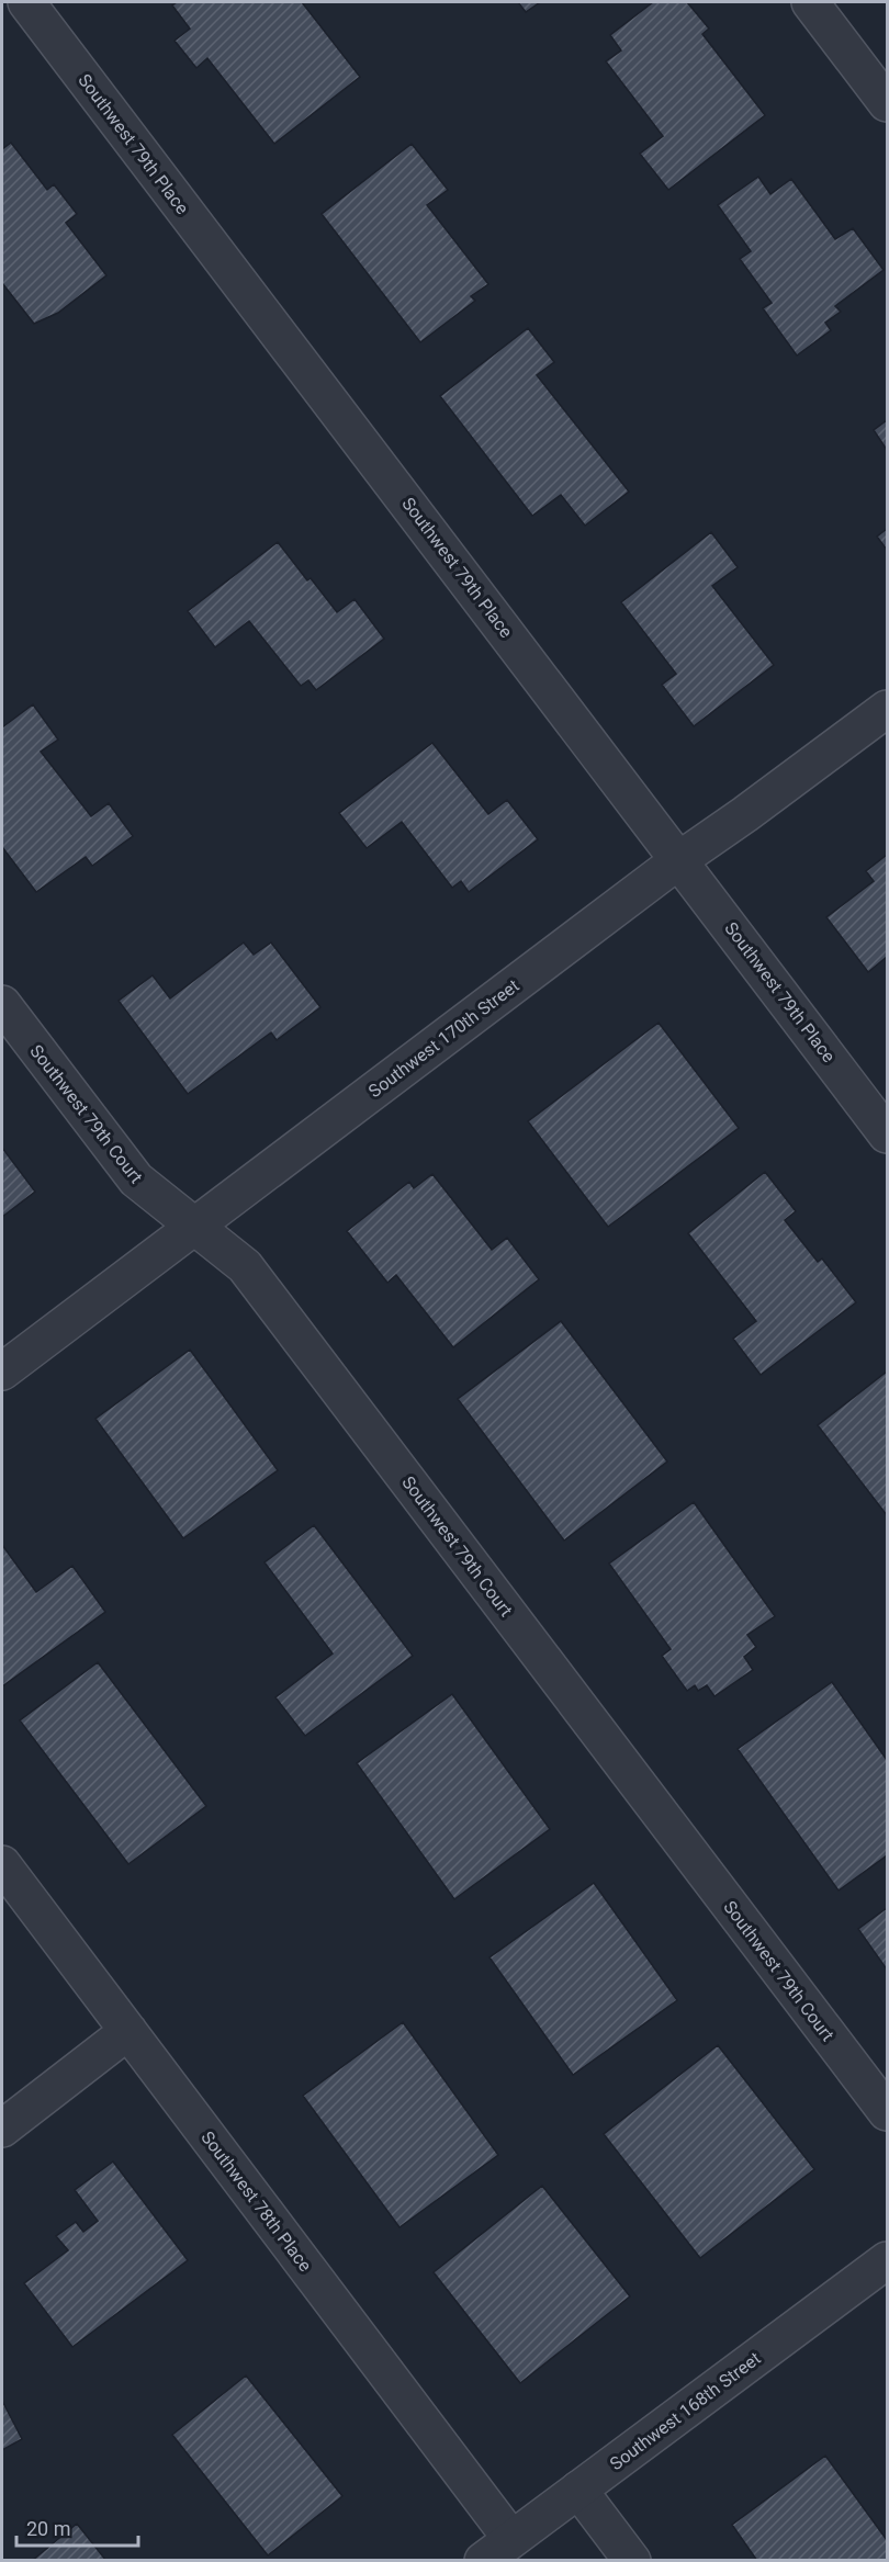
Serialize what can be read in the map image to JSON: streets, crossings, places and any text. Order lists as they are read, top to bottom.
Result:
{
  "streets": {
    "street": [
      "Southwest 79th Place",
      "Southwest 170th Street",
      "Southwest 79th Court",
      "Southwest 78th Place",
      "Southwest 168th Street"
    ]
  },
  "crossings": [
    ["Southwest 79th Place", "Southwest 170th Street"],
    ["Southwest 170th Street", "Southwest 79th Court"],
    ["Southwest 78th Place", "Southwest 168th Street"]
  ],
  "scale_bar": "20 m"
}
